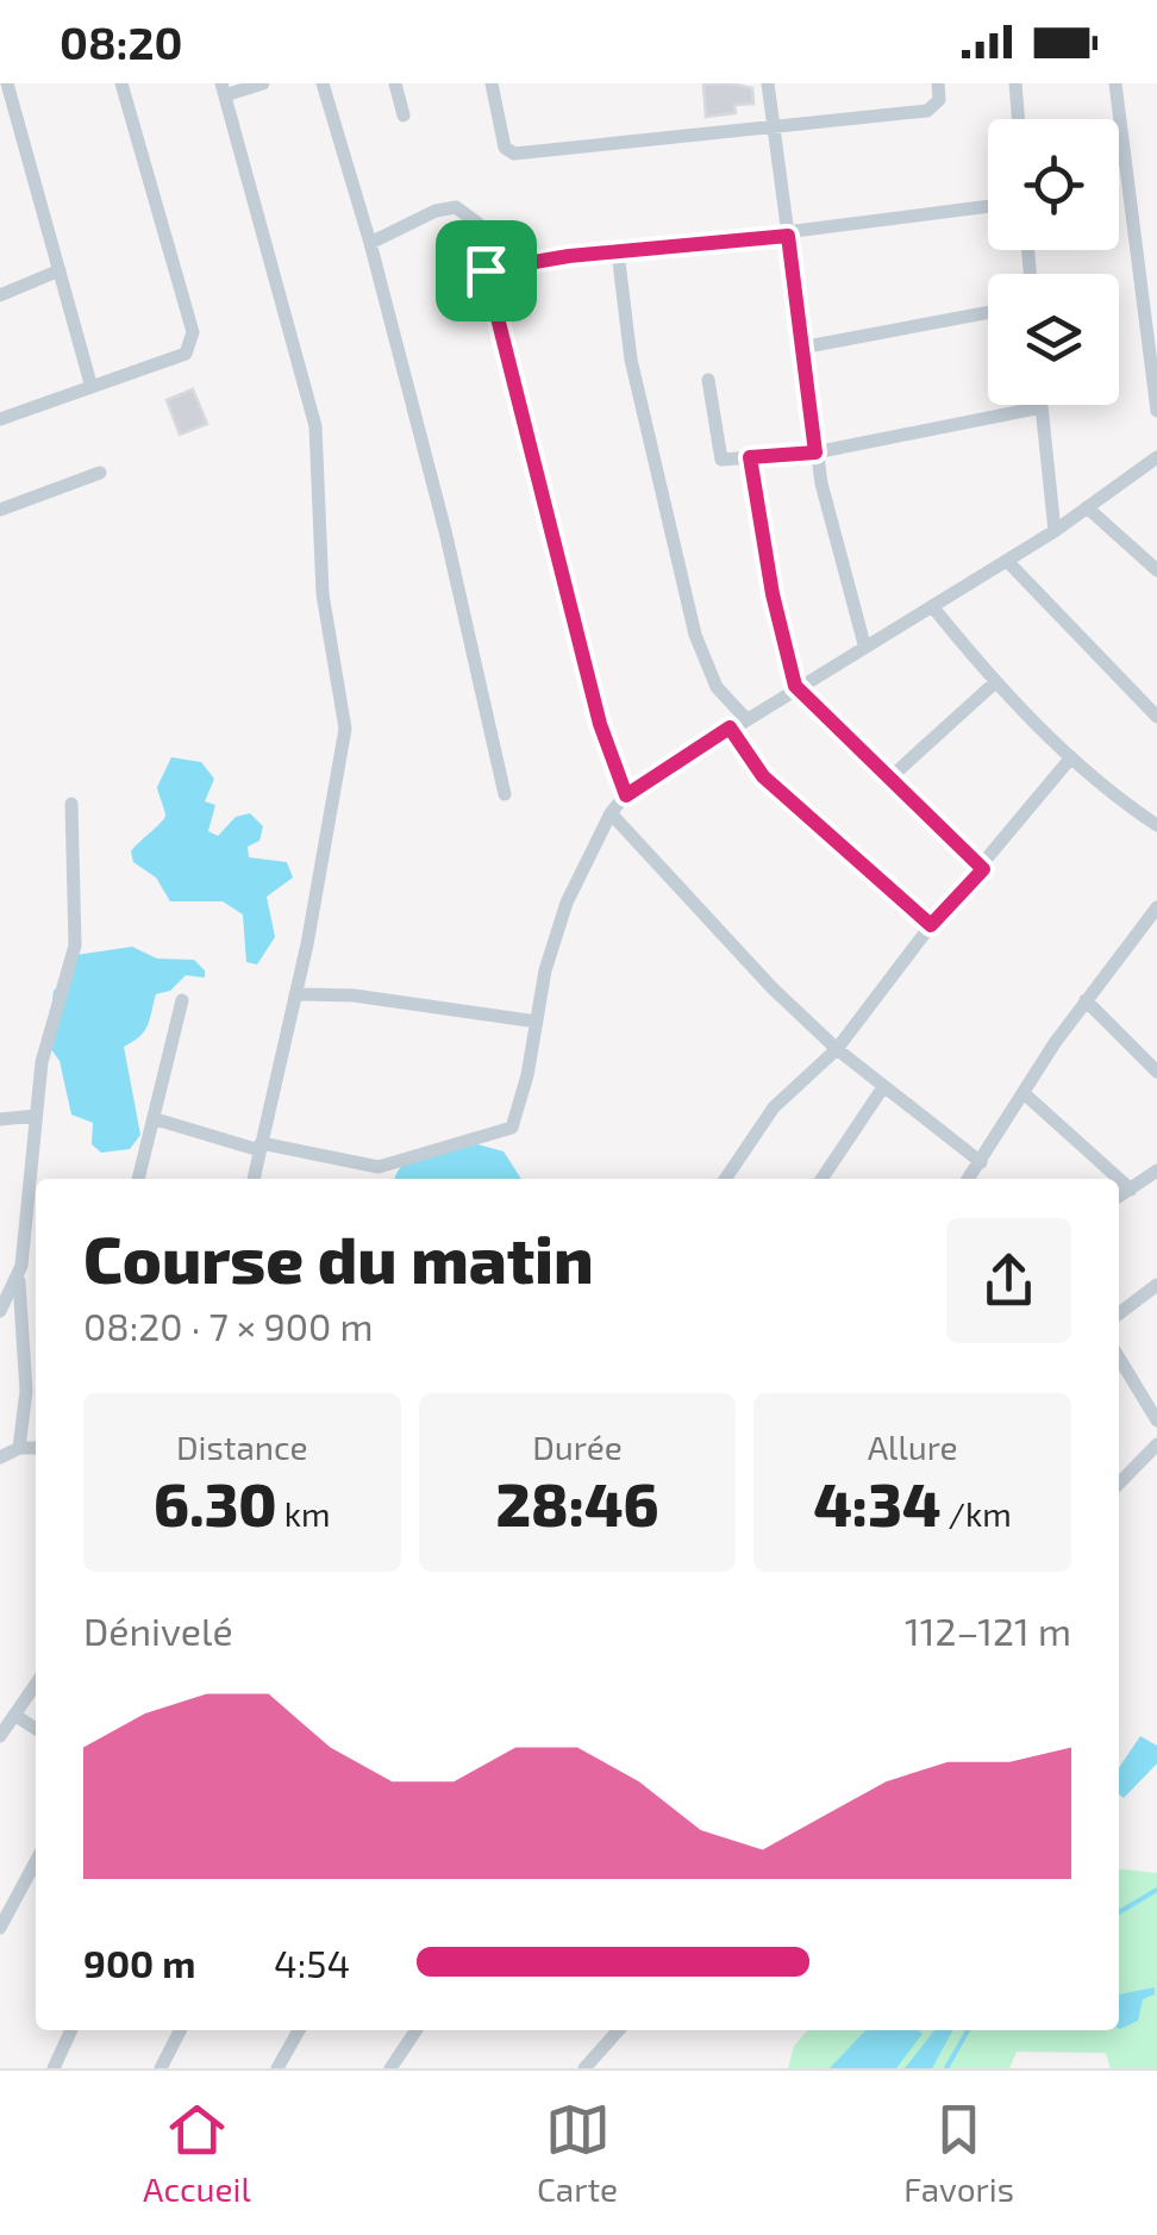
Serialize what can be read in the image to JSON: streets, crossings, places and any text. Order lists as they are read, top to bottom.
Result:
{
  "page": {
    "status": "08:20",
    "heading": ["Course du matin", "08:20 · 7 × 900 m"],
    "stats": [
      ["Distance", "6.30 km"],
      ["Durée", "28:46"],
      ["Allure", "4:34 /km"]
    ],
    "chart": ["Dénivelé", "112–121 m"],
    "list": [
      {
        "name": "900 m",
        "note": "4:54"
      }
    ],
    "tabs": ["Accueil", "Carte", "Favoris"]
  }
}
